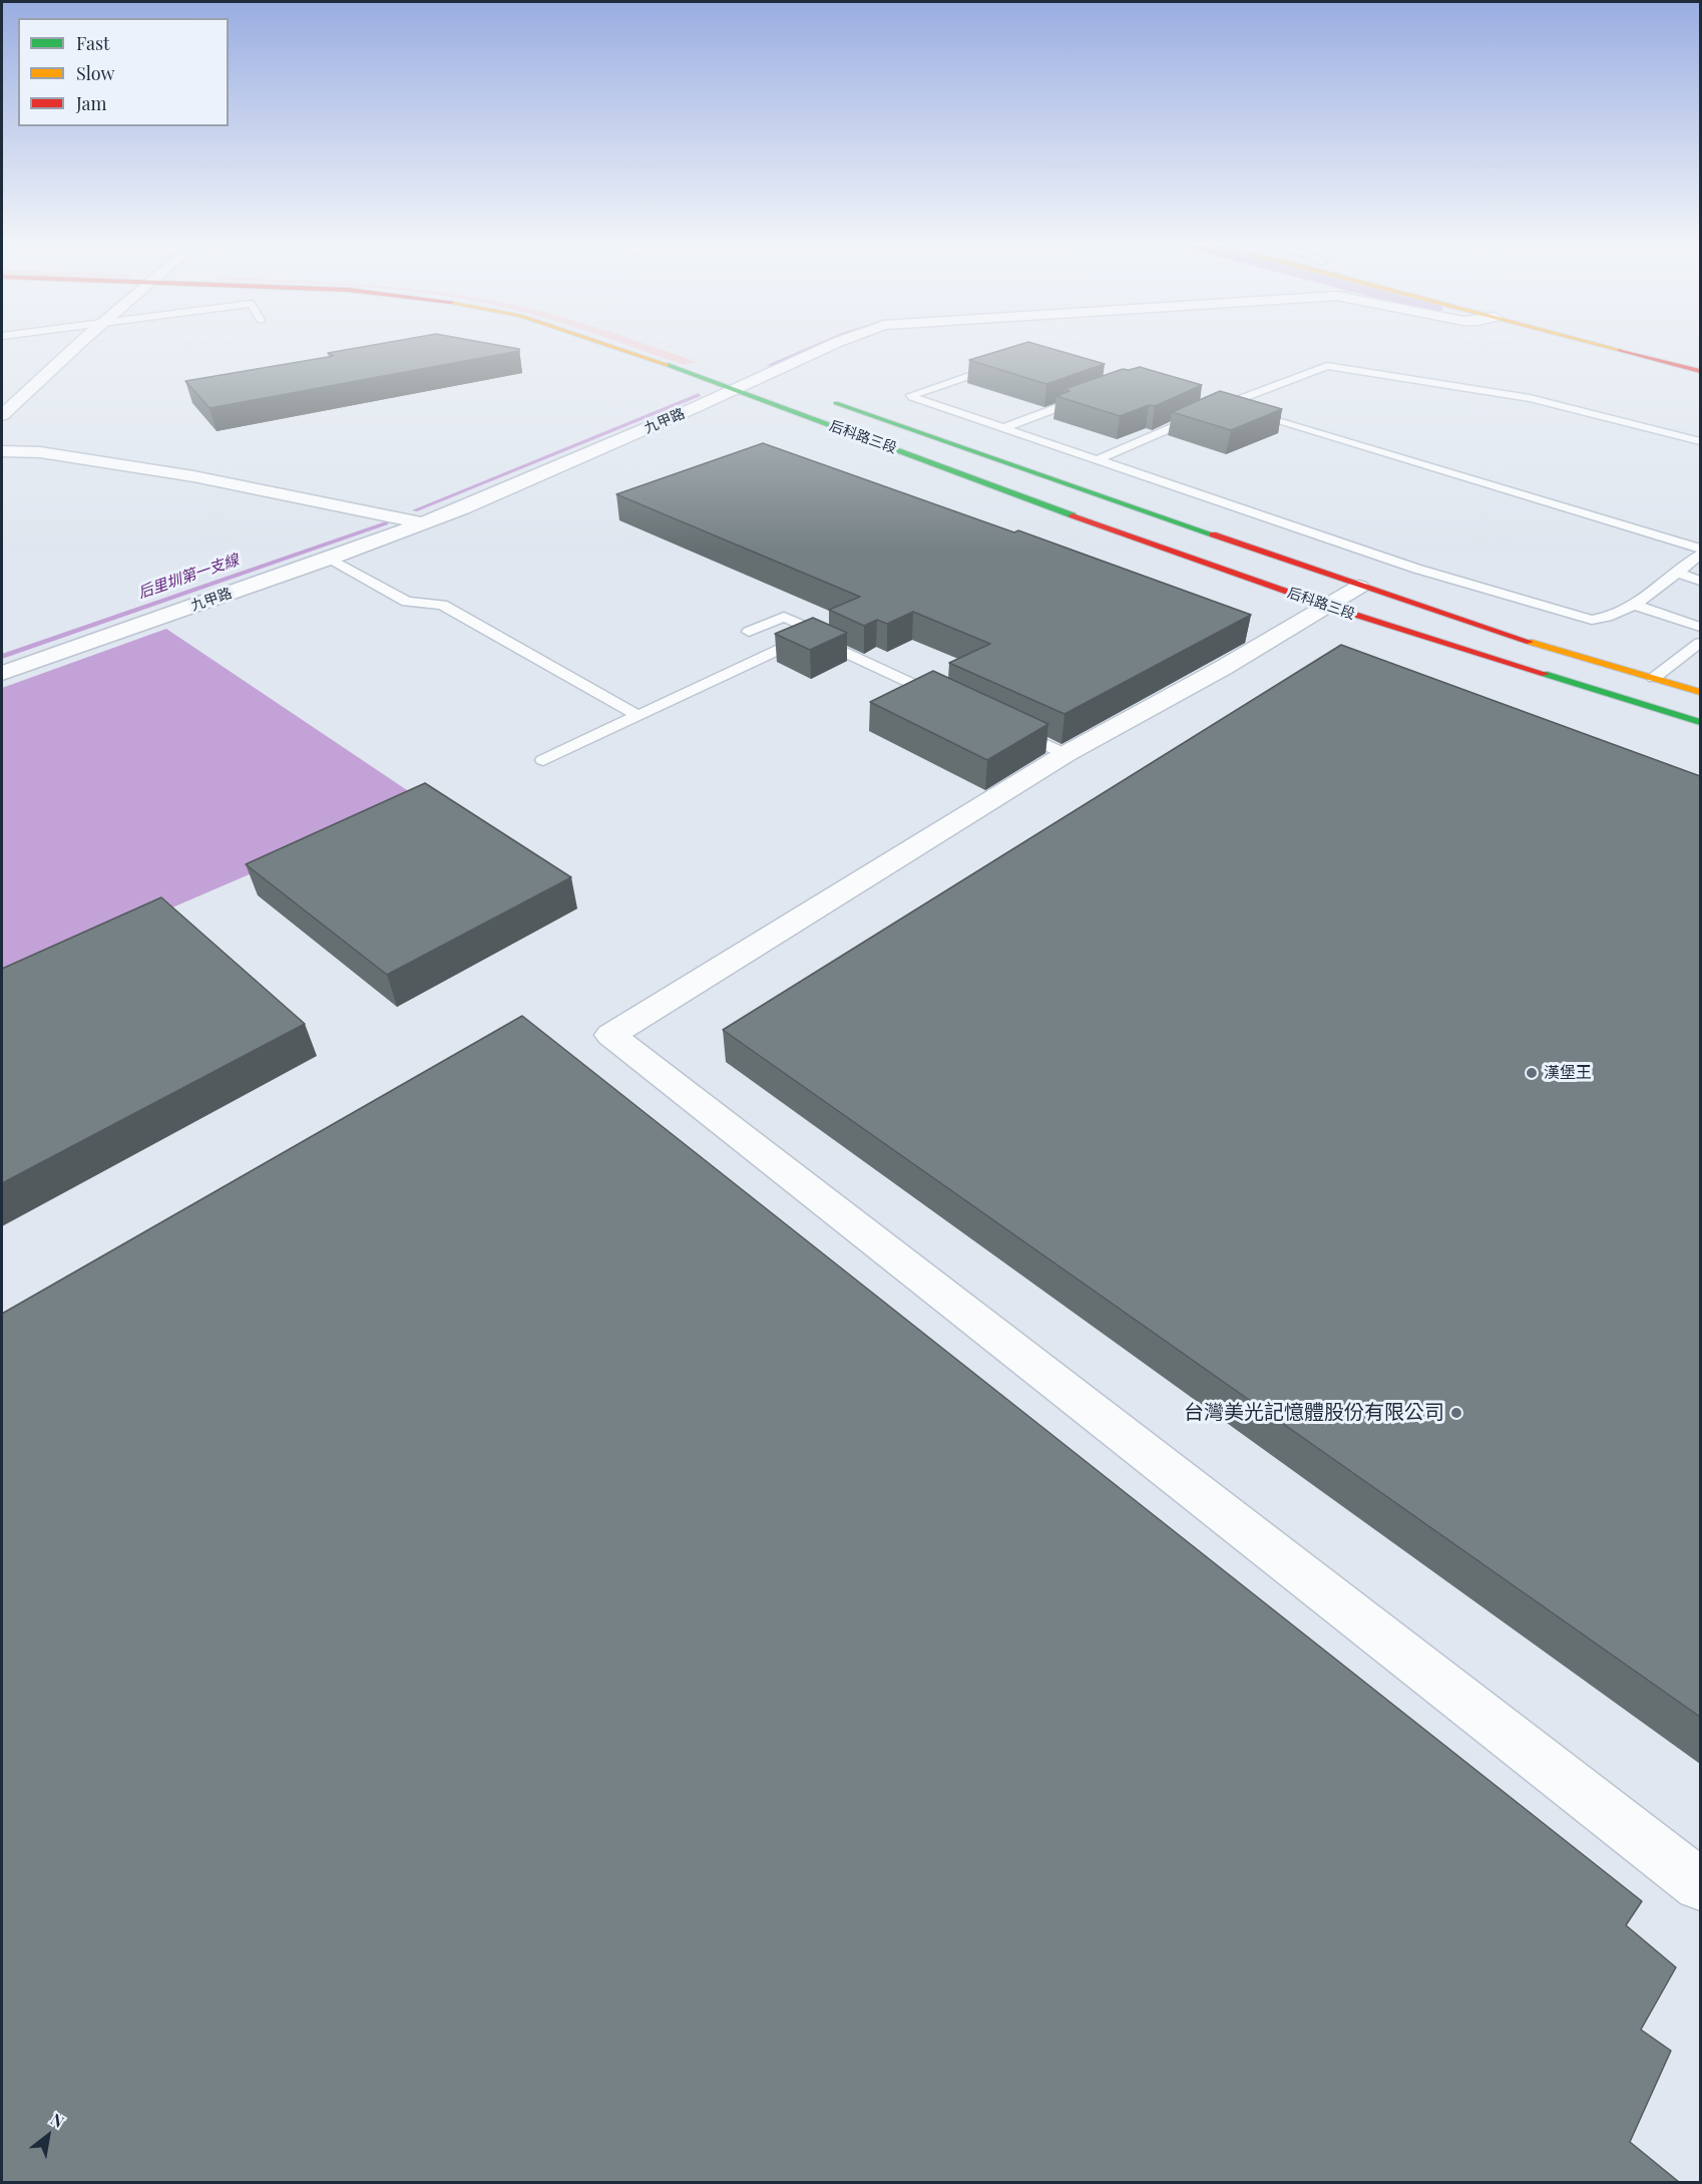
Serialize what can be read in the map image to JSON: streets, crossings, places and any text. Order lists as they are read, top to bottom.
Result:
{
  "streets": {
    "street": ["九甲路", "后科路三段"]
  },
  "crossings": [
    ["九甲路", "后科路三段"]
  ],
  "water": ["后里圳第一支線"],
  "places": ["漢堡王", "台灣美光記憶體股份有限公司"],
  "legend": ["Fast", "Slow", "Jam"],
  "north": "top right"
}
